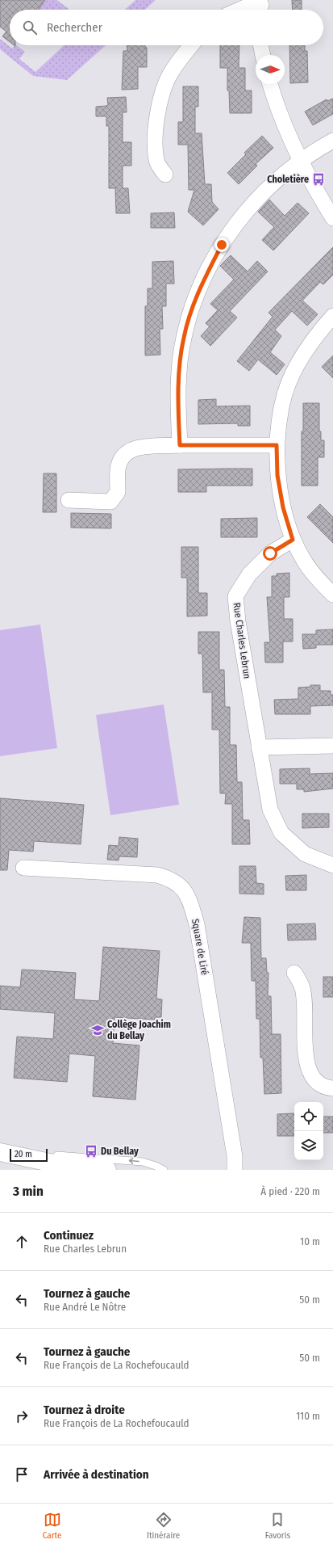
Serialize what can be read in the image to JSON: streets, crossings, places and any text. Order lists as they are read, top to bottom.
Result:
{
  "streets": {
    "street": ["Rue Charles Lebrun", "Square de Liré"]
  },
  "places": {
    "bus stop": ["Choletière", "Du Bellay"],
    "school or university": ["Collège Joachim du Bellay"]
  },
  "scale_bar": "20 m",
  "north": "right",
  "page": {
    "search": "Rechercher",
    "scale": "20 m",
    "heading": ["3 min", "À pied · 220 m"],
    "list": [
      ["Continuez", "Rue Charles Lebrun", "10 m"],
      ["Tournez à gauche", "Rue André Le Nôtre", "50 m"],
      ["Tournez à gauche", "Rue François de La Rochefoucauld", "50 m"],
      ["Tournez à droite", "Rue François de La Rochefoucauld", "110 m"],
      "Arrivée à destination"
    ],
    "nav": ["Carte", "Itinéraire", "Favoris"]
  }
}
